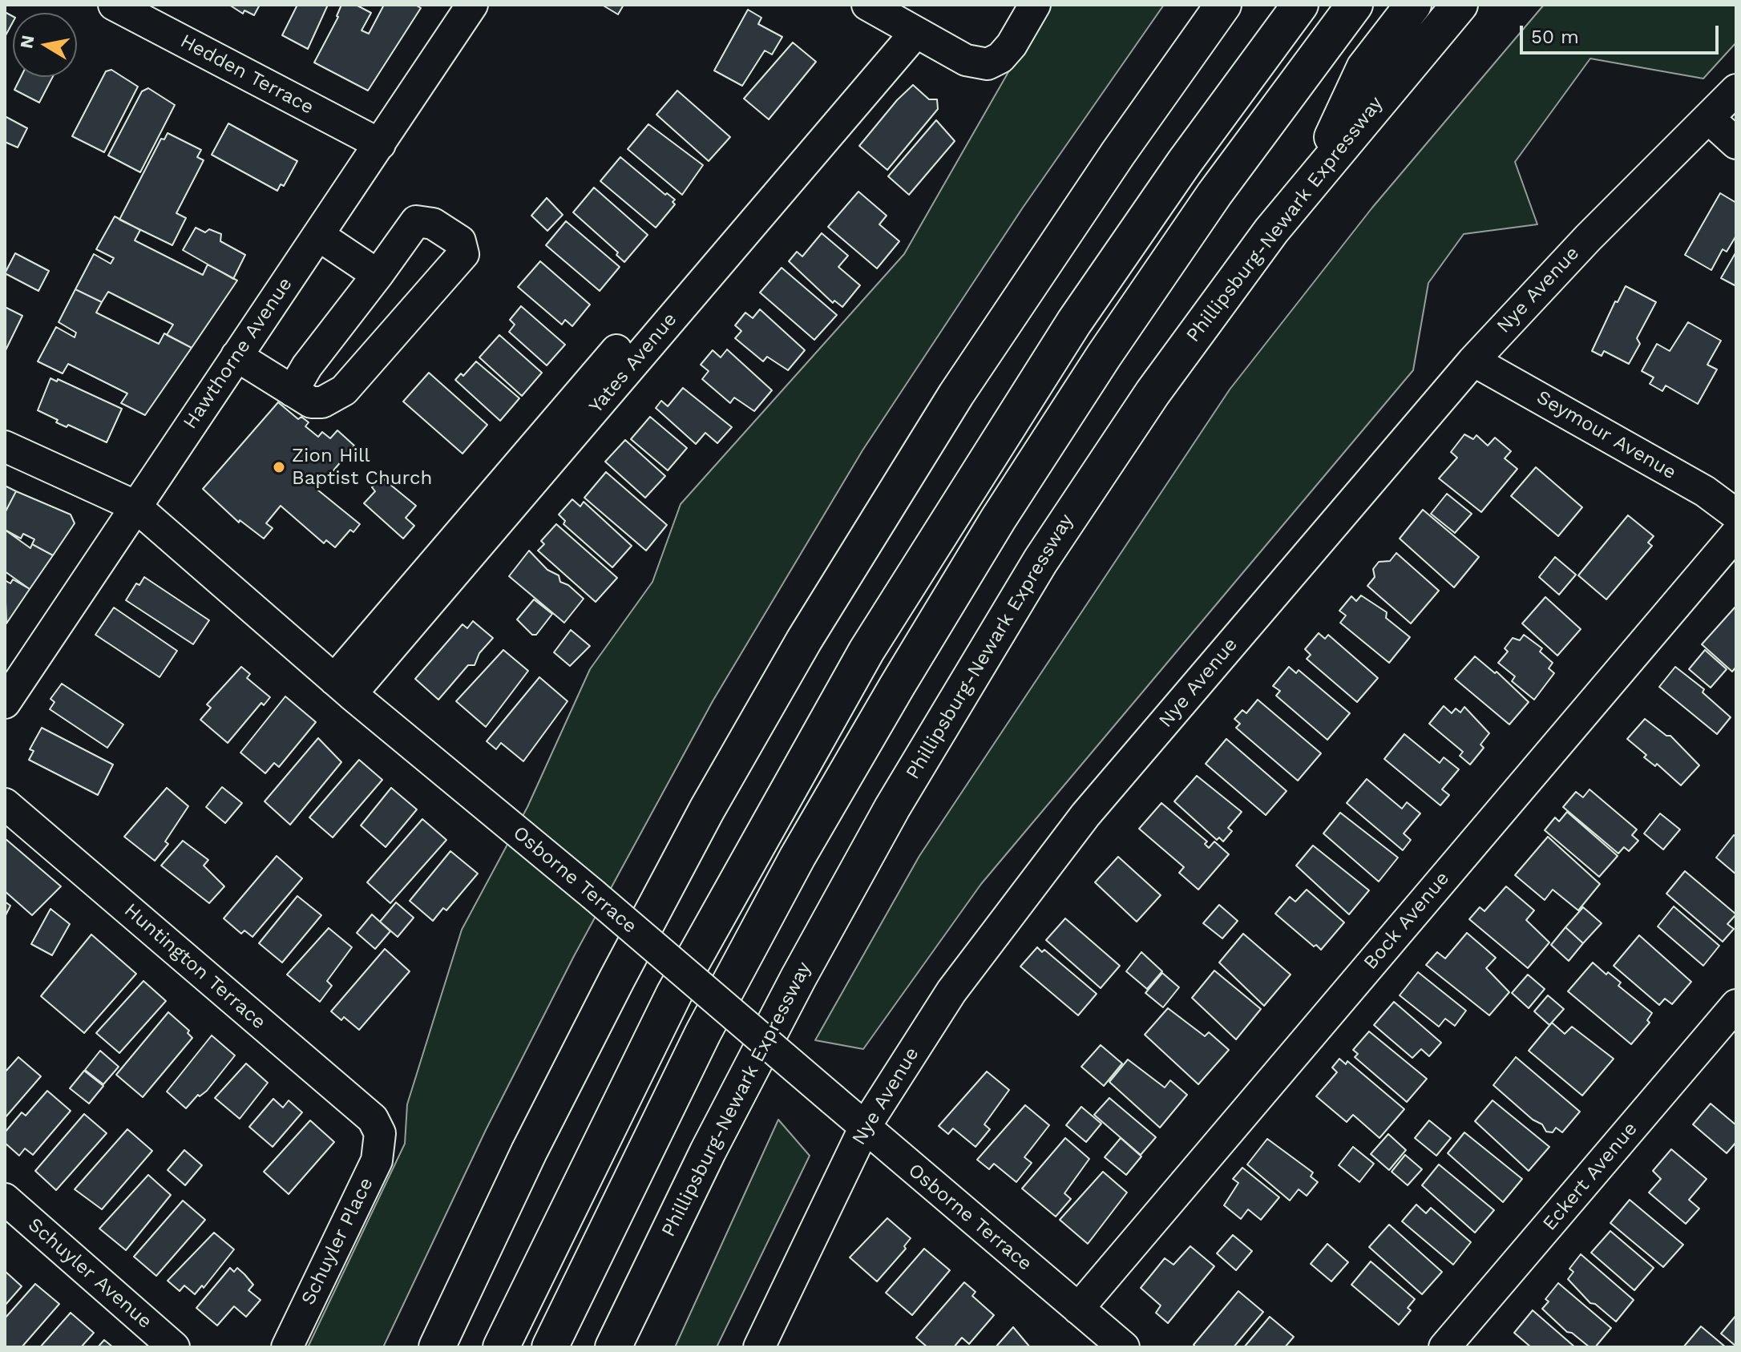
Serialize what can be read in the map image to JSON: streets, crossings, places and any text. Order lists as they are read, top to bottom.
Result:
{
  "streets": {
    "highway": ["Phillipsburg-Newark Expressway"],
    "street": [
      "Hedden Terrace",
      "Nye Avenue",
      "Hawthorne Avenue",
      "Yates Avenue",
      "Seymour Avenue",
      "Osborne Terrace",
      "Bock Avenue",
      "Huntington Terrace",
      "Eckert Avenue",
      "Schuyler Place",
      "Schuyler Avenue"
    ]
  },
  "crossings": [
    ["Hedden Terrace", "Hawthorne Avenue"],
    ["Nye Avenue", "Seymour Avenue"],
    ["Nye Avenue", "Osborne Terrace"],
    ["Hawthorne Avenue", "Osborne Terrace"],
    ["Yates Avenue", "Osborne Terrace"],
    ["Osborne Terrace", "Bock Avenue"],
    ["Huntington Terrace", "Schuyler Place"]
  ],
  "places": ["Zion Hill Baptist Church"],
  "scale_bar": "50 m",
  "north": "left"
}
